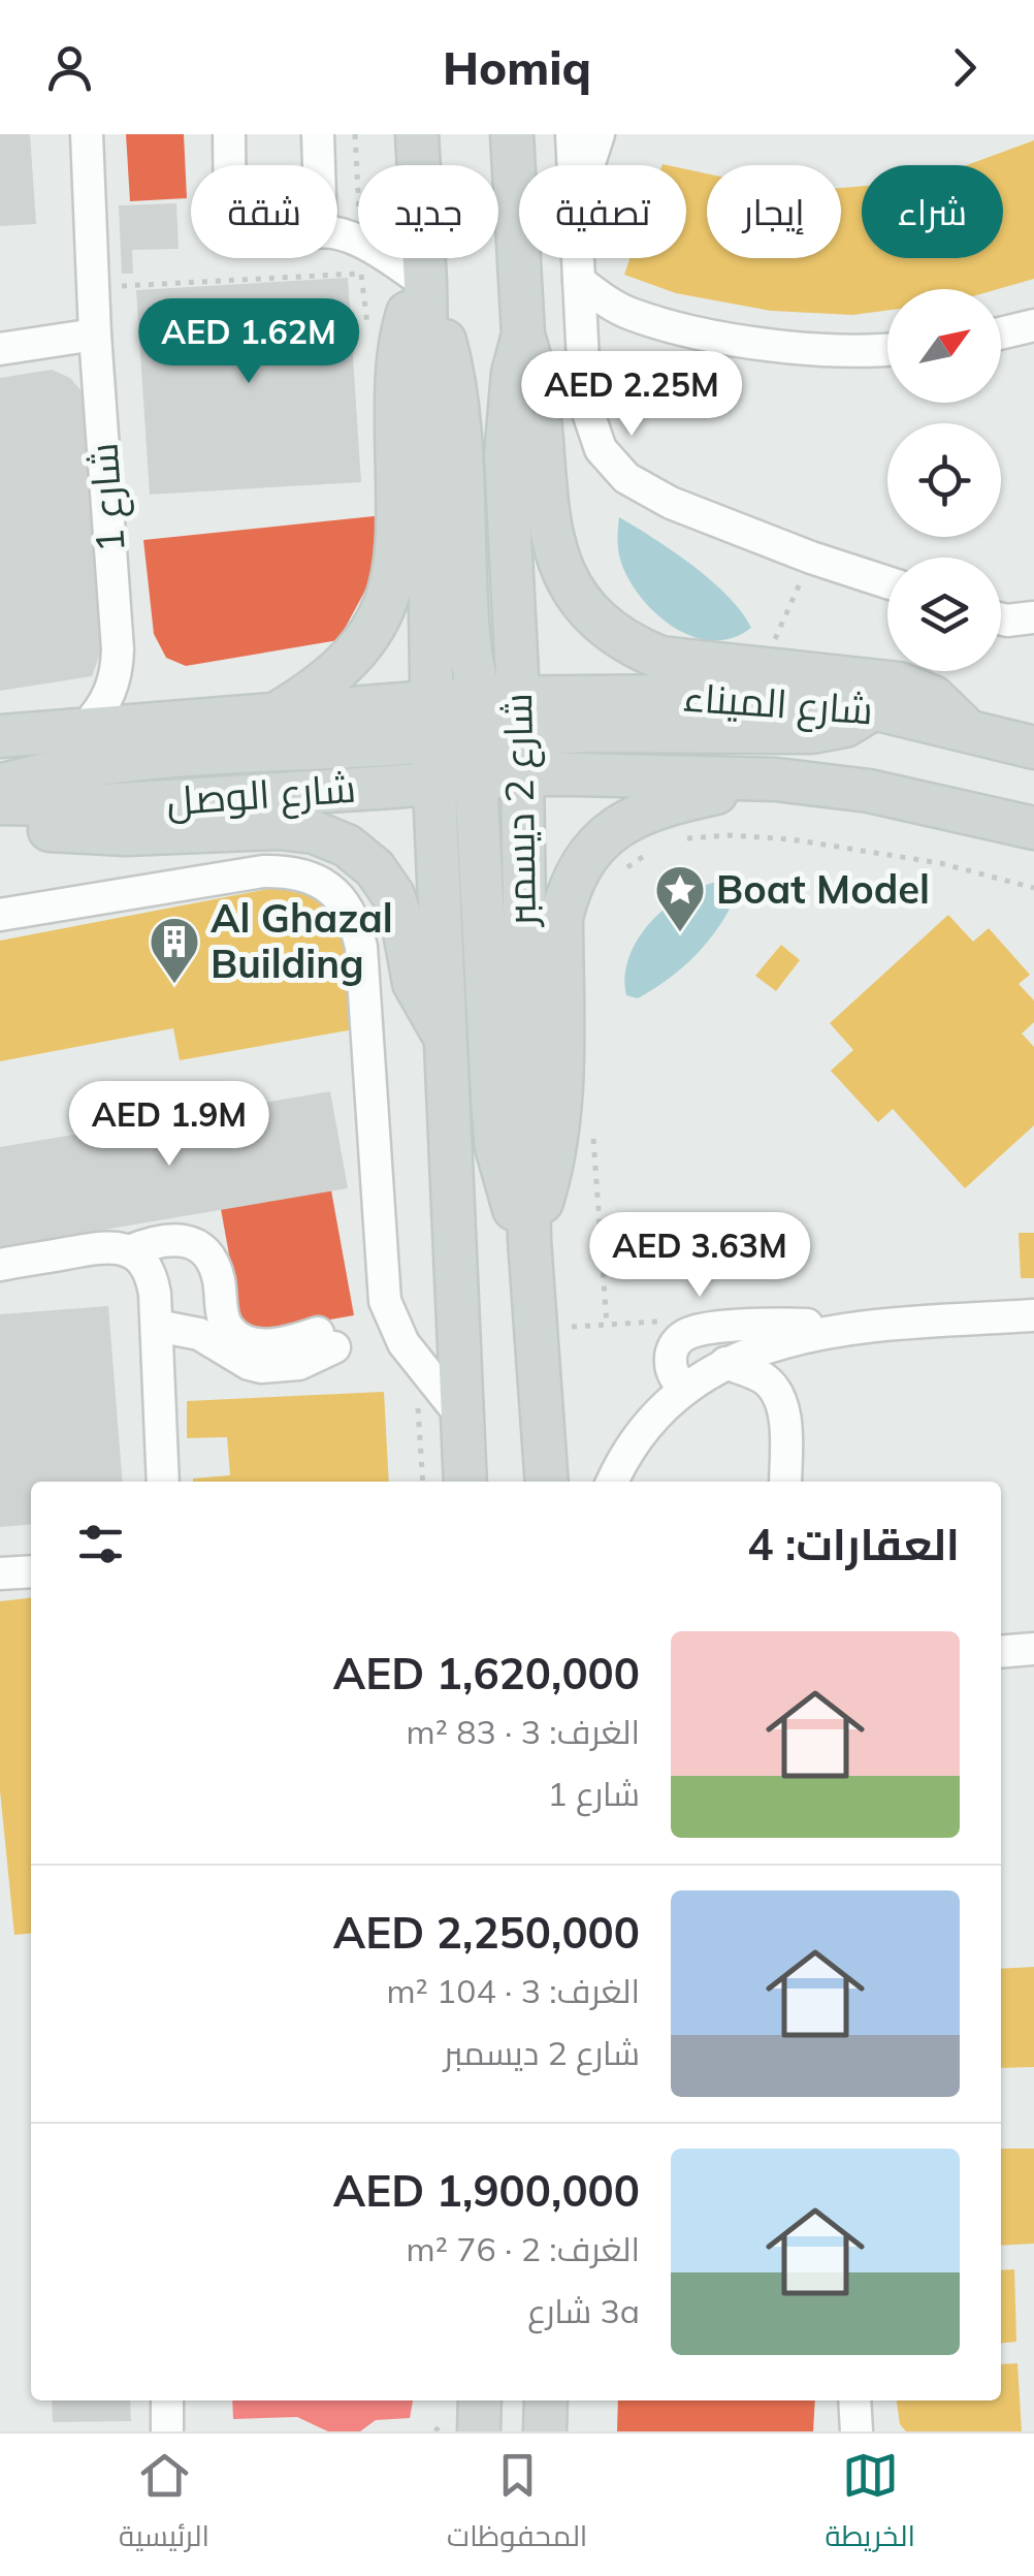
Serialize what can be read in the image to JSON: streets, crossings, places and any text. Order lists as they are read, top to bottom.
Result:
{
  "streets": {
    "main road": ["شارع الميناء", "شارع الوصل", "شارع 2 ديسمبر"],
    "street": ["شارع 1"]
  },
  "crossings": [
    ["شارع 1", "شارع الوصل"],
    ["شارع الميناء", "شارع الوصل"],
    ["شارع الميناء", "شارع 2 ديسمبر"],
    ["شارع الوصل", "شارع 2 ديسمبر"]
  ],
  "places": {
    "place": ["Boat Model"],
    "building": ["Al Ghazal Building"]
  },
  "north": "top right",
  "page": {
    "header": "Homiq",
    "chip": [
      "شراء",
      "إيجار",
      "تصفية",
      "جديد",
      "شقة"
    ],
    "price": [
      "AED 1.62M",
      "AED 2.25M",
      "AED 1.9M",
      "AED 3.63M"
    ],
    "heading": "العقارات: 4",
    "list": [
      {
        "name": "AED 1,620,000",
        "note": "الغرف: 3 · 83 m² · شارع 1"
      },
      {
        "name": "AED 2,250,000",
        "note": "الغرف: 3 · 104 m² · شارع 2 ديسمبر"
      },
      {
        "name": "AED 1,900,000",
        "note": "الغرف: 2 · 76 m² · 3a شارع"
      }
    ],
    "tabs": ["الخريطة", "المحفوظات", "الرئيسية"]
  }
}
